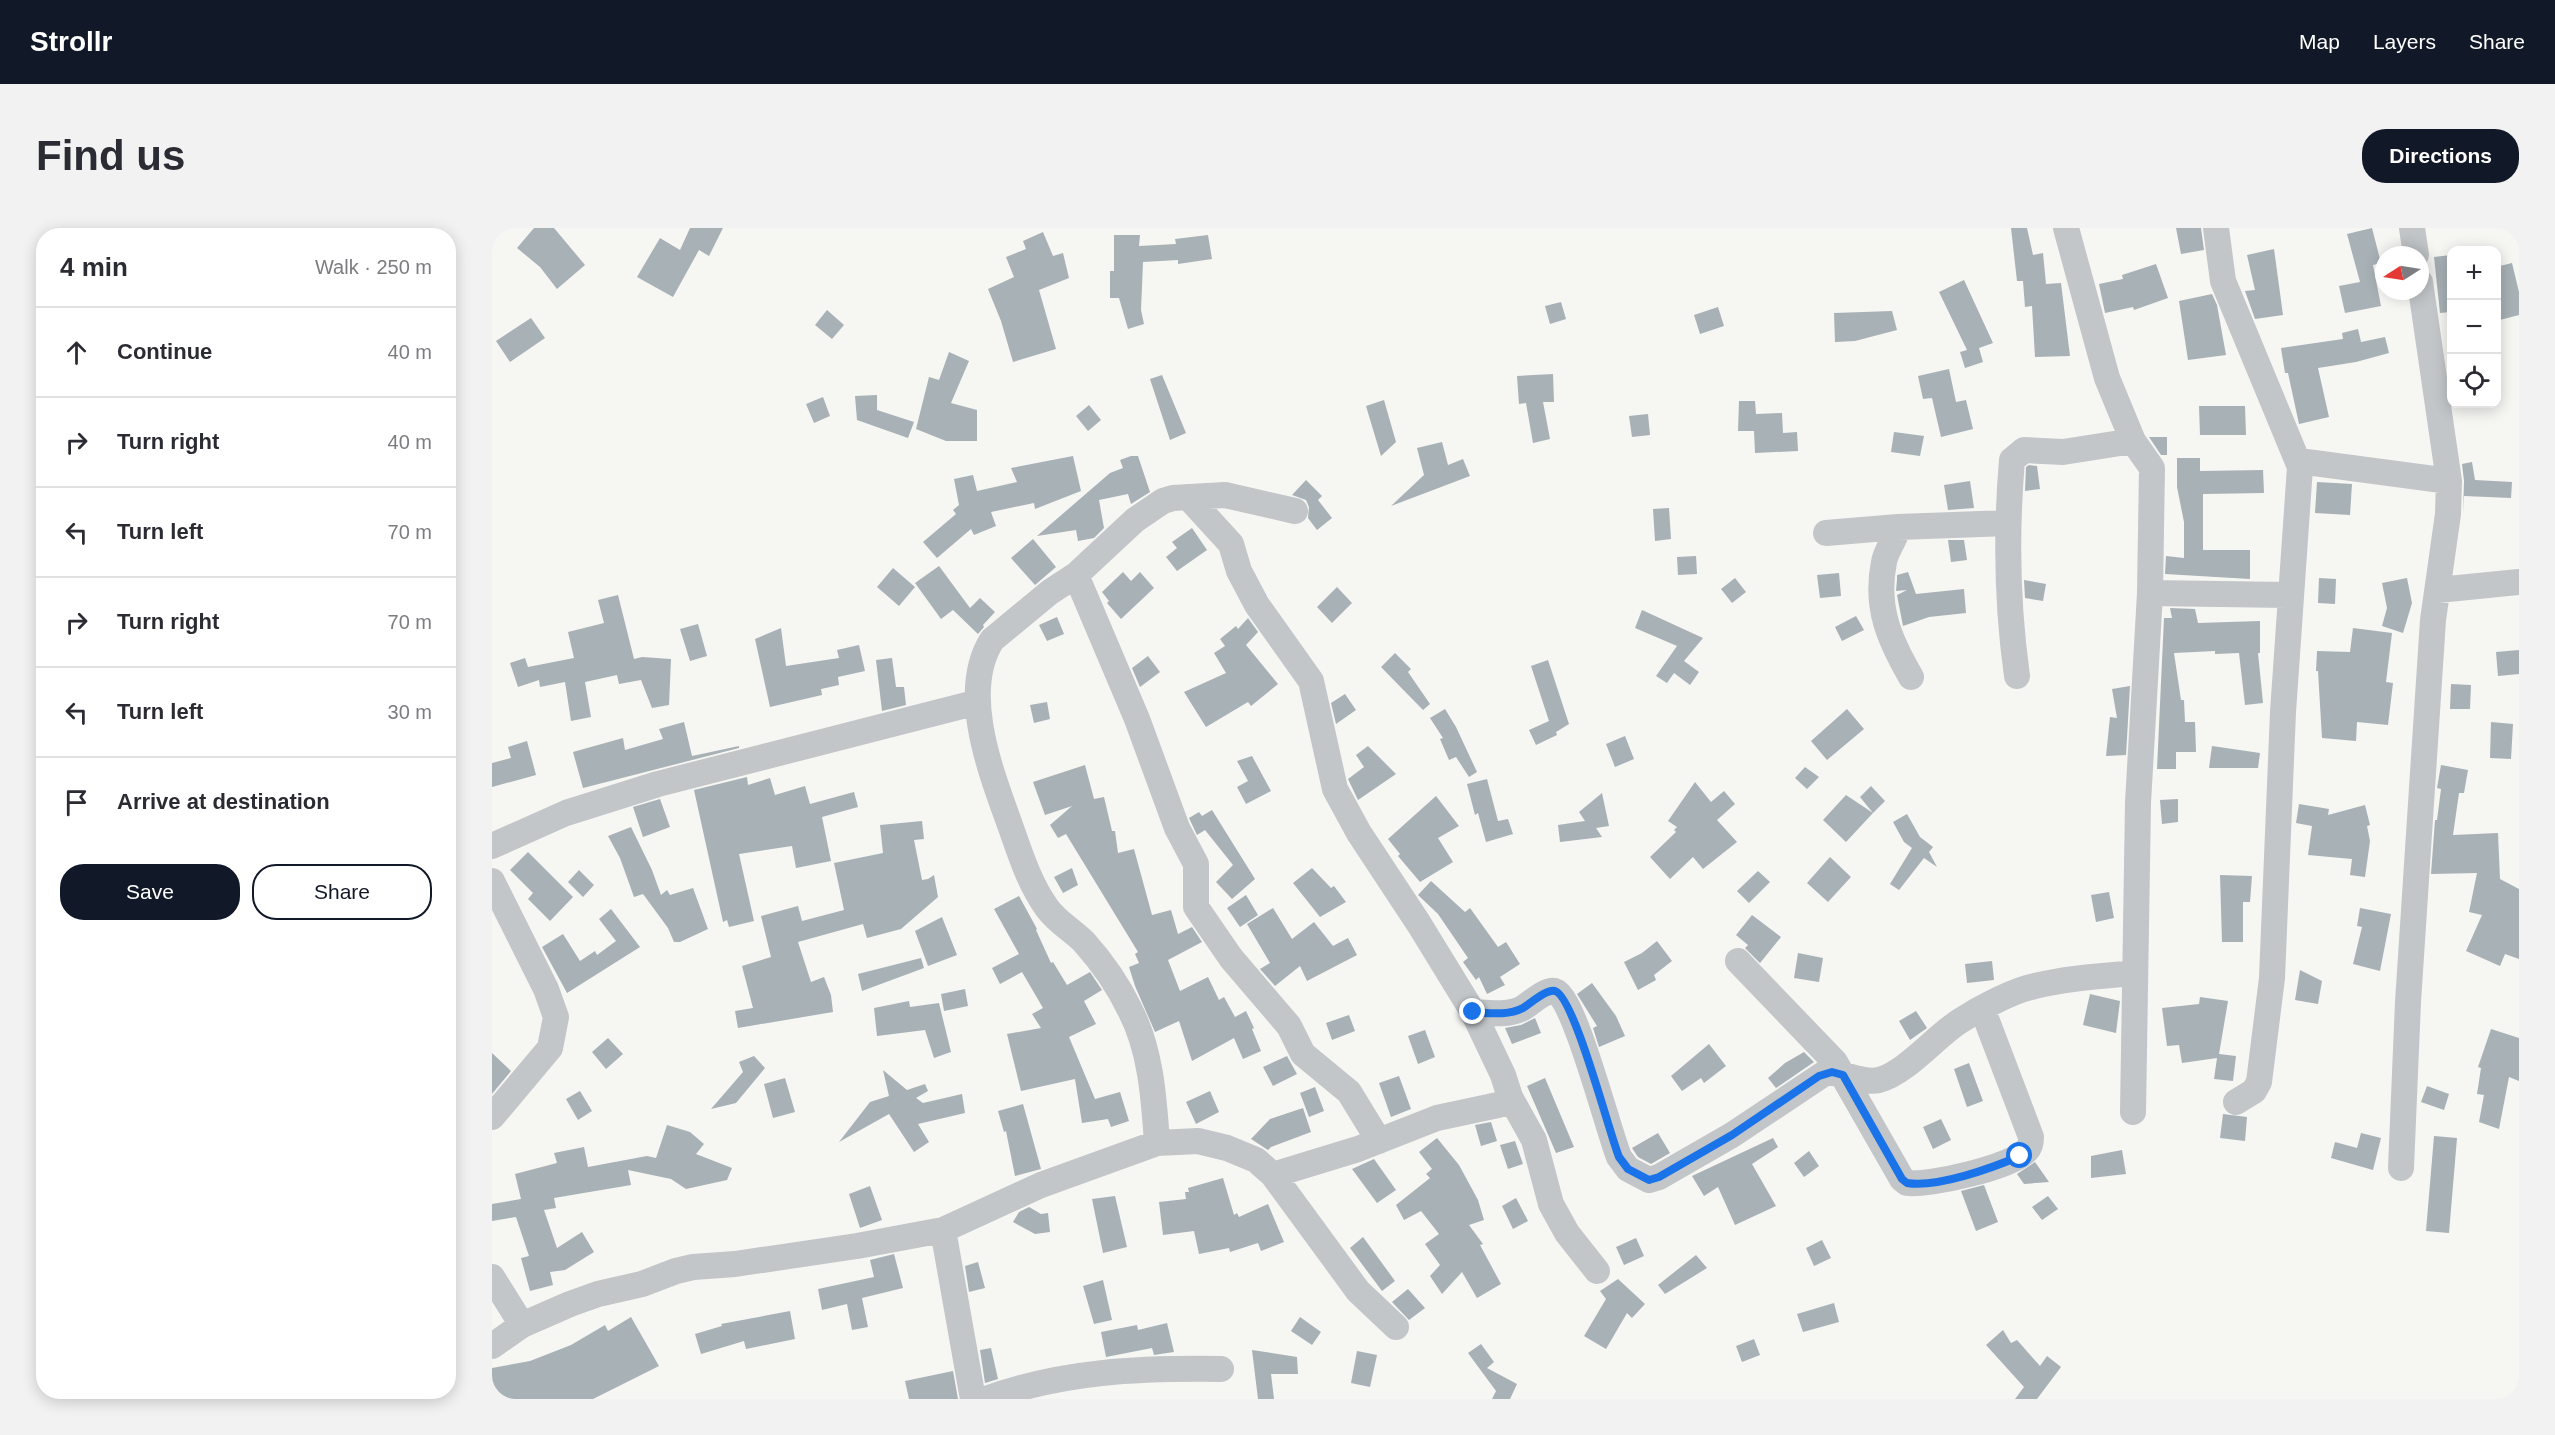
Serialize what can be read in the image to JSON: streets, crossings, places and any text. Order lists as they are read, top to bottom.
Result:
{
  "north": "left",
  "page": {
    "header": "Strollr",
    "nav": ["Map", "Layers", "Share"],
    "buttons": [
      "Directions",
      ["Save", "Share"]
    ],
    "title": "Find us",
    "heading": ["4 min", "Walk · 250 m"],
    "map_buttons": ["+", "−"],
    "list": [
      ["Continue", "40 m"],
      ["Turn right", "40 m"],
      ["Turn left", "70 m"],
      ["Turn right", "70 m"],
      ["Turn left", "30 m"],
      "Arrive at destination"
    ]
  }
}
